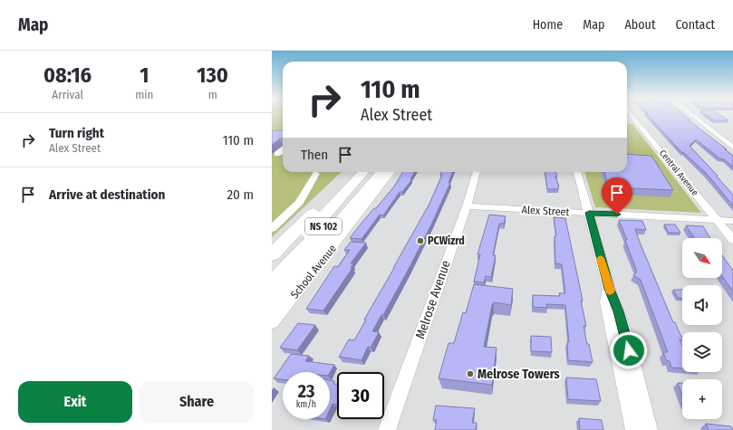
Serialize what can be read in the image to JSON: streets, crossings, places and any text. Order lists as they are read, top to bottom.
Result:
{
  "streets": {
    "highway": ["NS 102"],
    "street": [
      "Central Avenue",
      "Alex Street",
      "School Avenue",
      "Melrose Avenue"
    ]
  },
  "crossings": [
    ["Central Avenue", "Alex Street"],
    ["Alex Street", "Melrose Avenue"]
  ],
  "places": ["PCWizrd", "Melrose Towers"],
  "north": "bottom right",
  "page": {
    "header": "Map",
    "nav": [
      "Home",
      "Map",
      "About",
      "Contact"
    ],
    "eta": [
      "08:16",
      "Arrival",
      "1",
      "min",
      "130",
      "m"
    ],
    "turn": ["110 m", "Alex Street"],
    "list": [
      {
        "name": "Turn right",
        "note": "Alex Street",
        "value": "110 m"
      },
      {
        "name": "Arrive at destination",
        "value": "20 m"
      }
    ],
    "then": "Then",
    "map_buttons": "+",
    "speed": "23 km/h",
    "limit": "30",
    "buttons": ["Exit", "Share"]
  }
}
